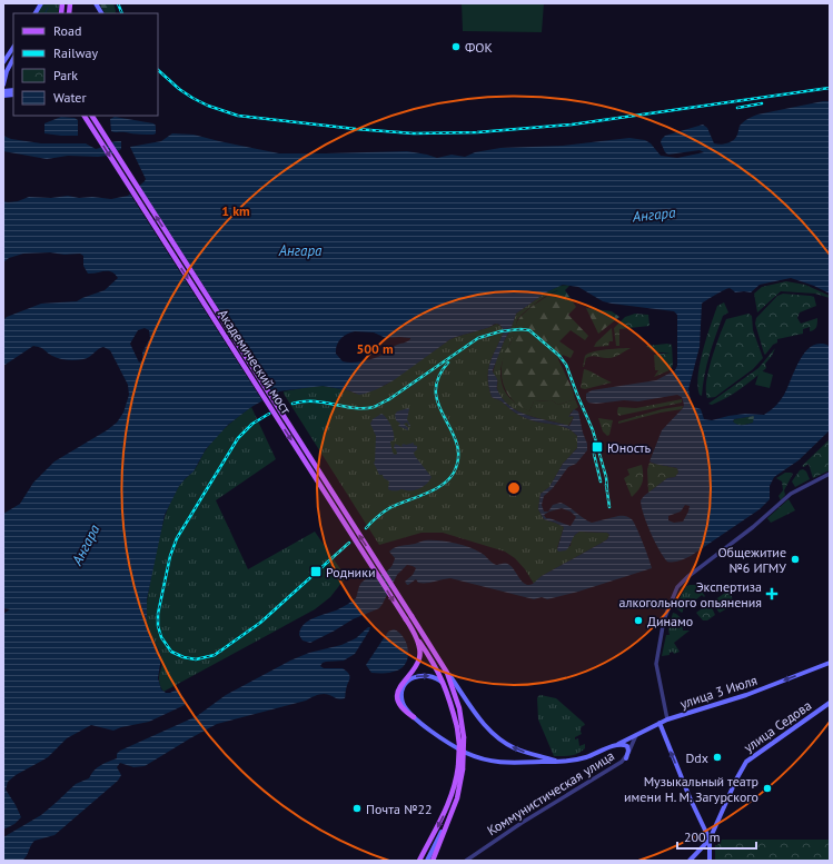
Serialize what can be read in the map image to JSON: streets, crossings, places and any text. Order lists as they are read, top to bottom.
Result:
{
  "streets": {
    "main road": ["Академический мост", "улица 3 Июля", "улица Седова"],
    "street": ["Коммунистическая улица"]
  },
  "crossings": [
    ["улица 3 Июля", "Коммунистическая улица"]
  ],
  "one_way": ["улица 3 Июля"],
  "water": ["Ангара"],
  "places": {
    "other": [
      "ФОК",
      "Общежитие №6 ИГМУ",
      "Динамо",
      "Ddx",
      "Музыкальный театр имени Н. М. Загурского",
      "Почта №22"
    ],
    "transit": ["Юность", "Родники"],
    "health": ["Экспертиза алкогольного опьянения"]
  },
  "legend": [
    "Road",
    "Railway",
    "Park",
    "Water"
  ],
  "scale_bar": "200 m",
  "rings": ["1 km", "500 m"]
}
